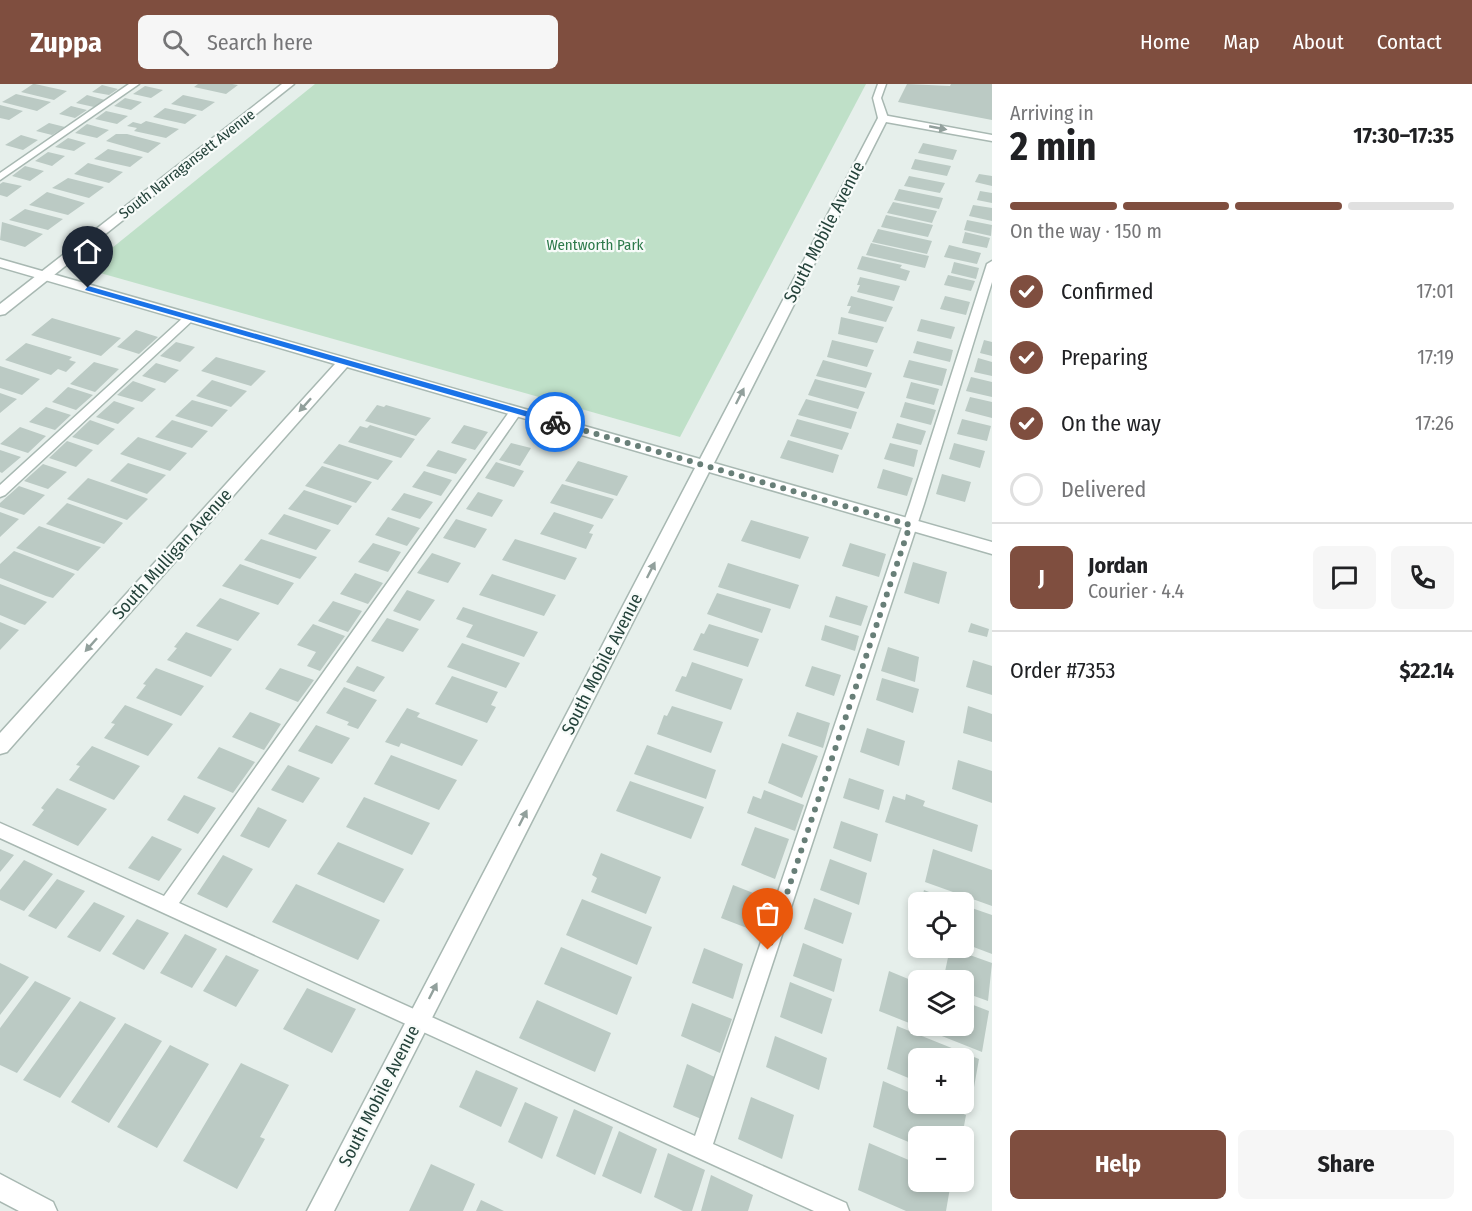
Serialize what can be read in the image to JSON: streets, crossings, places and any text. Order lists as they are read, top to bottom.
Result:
{
  "streets": {
    "street": ["South Narragansett Avenue", "South Mobile Avenue", "South Mulligan Avenue"]
  },
  "one_way": ["South Mobile Avenue", "South Mulligan Avenue"],
  "parks": ["Wentworth Park"],
  "page": {
    "header": "Zuppa",
    "search": "Search here",
    "nav": [
      "Home",
      "Map",
      "About",
      "Contact"
    ],
    "heading": ["2 min", "Arriving in", "17:30–17:35"],
    "panel": [
      "Jordan",
      "Courier · 4.4",
      "Order #7353",
      "$22.14"
    ],
    "bar": "On the way · 150 m",
    "list": [
      ["Confirmed", "17:01"],
      ["Preparing", "17:19"],
      ["On the way", "17:26"],
      "Delivered"
    ],
    "round": "J",
    "map_buttons": ["+", "−"],
    "buttons": ["Help", "Share"]
  }
}
